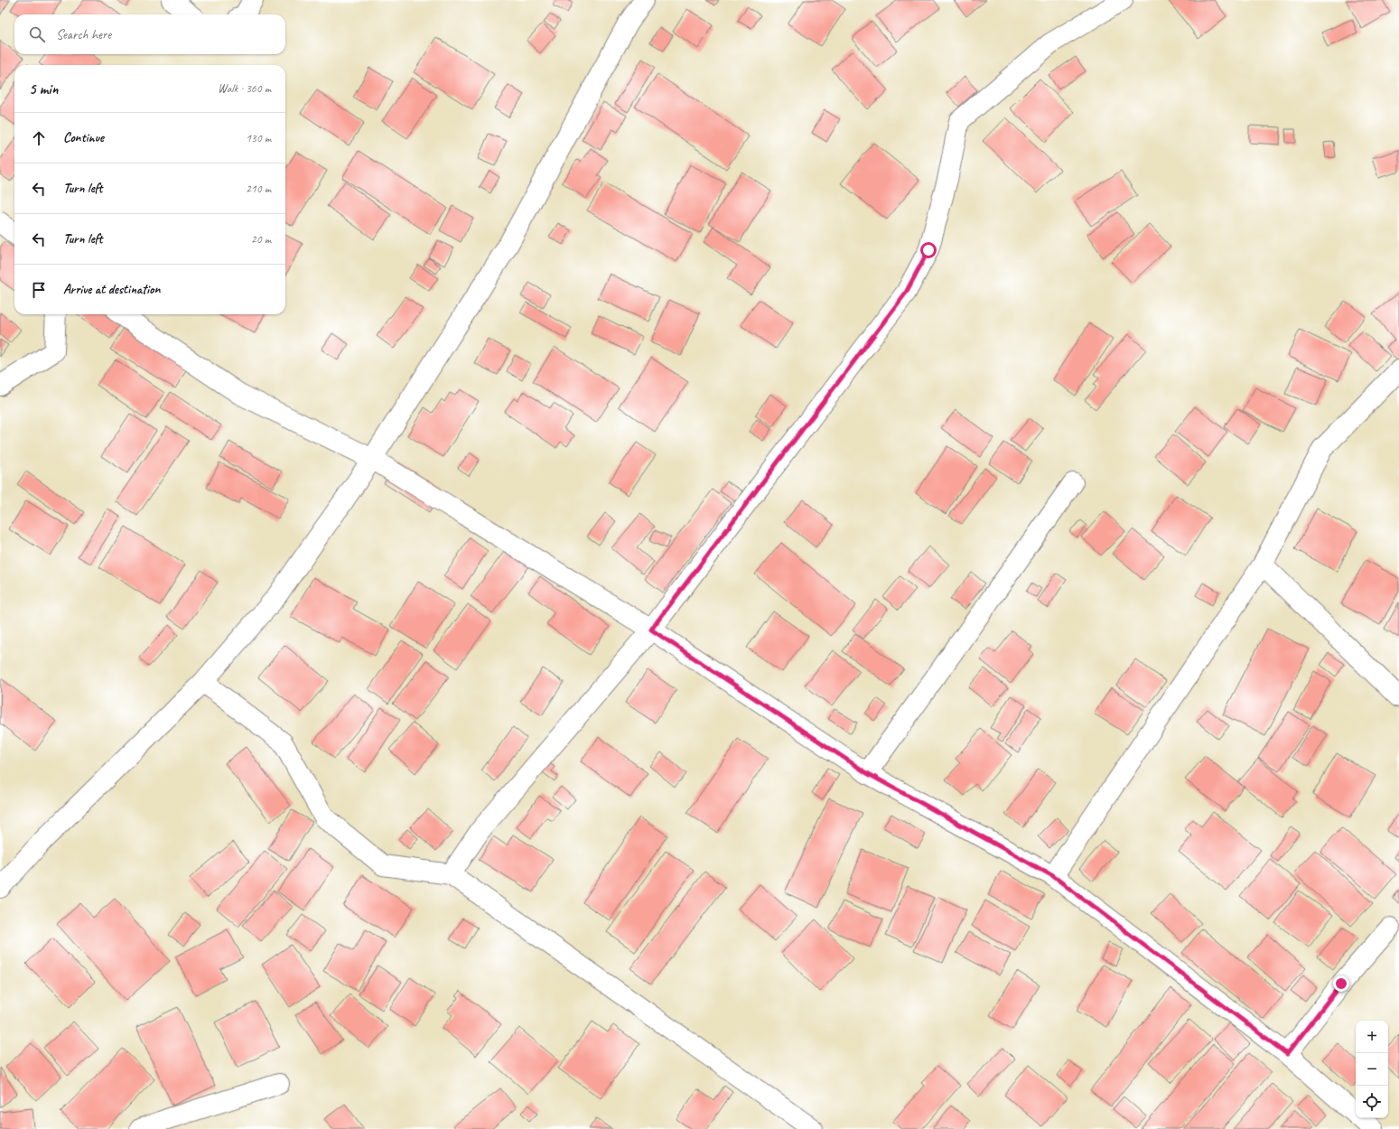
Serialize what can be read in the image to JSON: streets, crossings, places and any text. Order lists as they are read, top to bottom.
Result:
{
  "page": {
    "search": "Search here",
    "heading": ["5 min", "Walk · 360 m"],
    "list": [
      ["Continue", "130 m"],
      ["Turn left", "210 m"],
      ["Turn left", "20 m"],
      "Arrive at destination"
    ],
    "map_buttons": ["+", "−"]
  }
}
